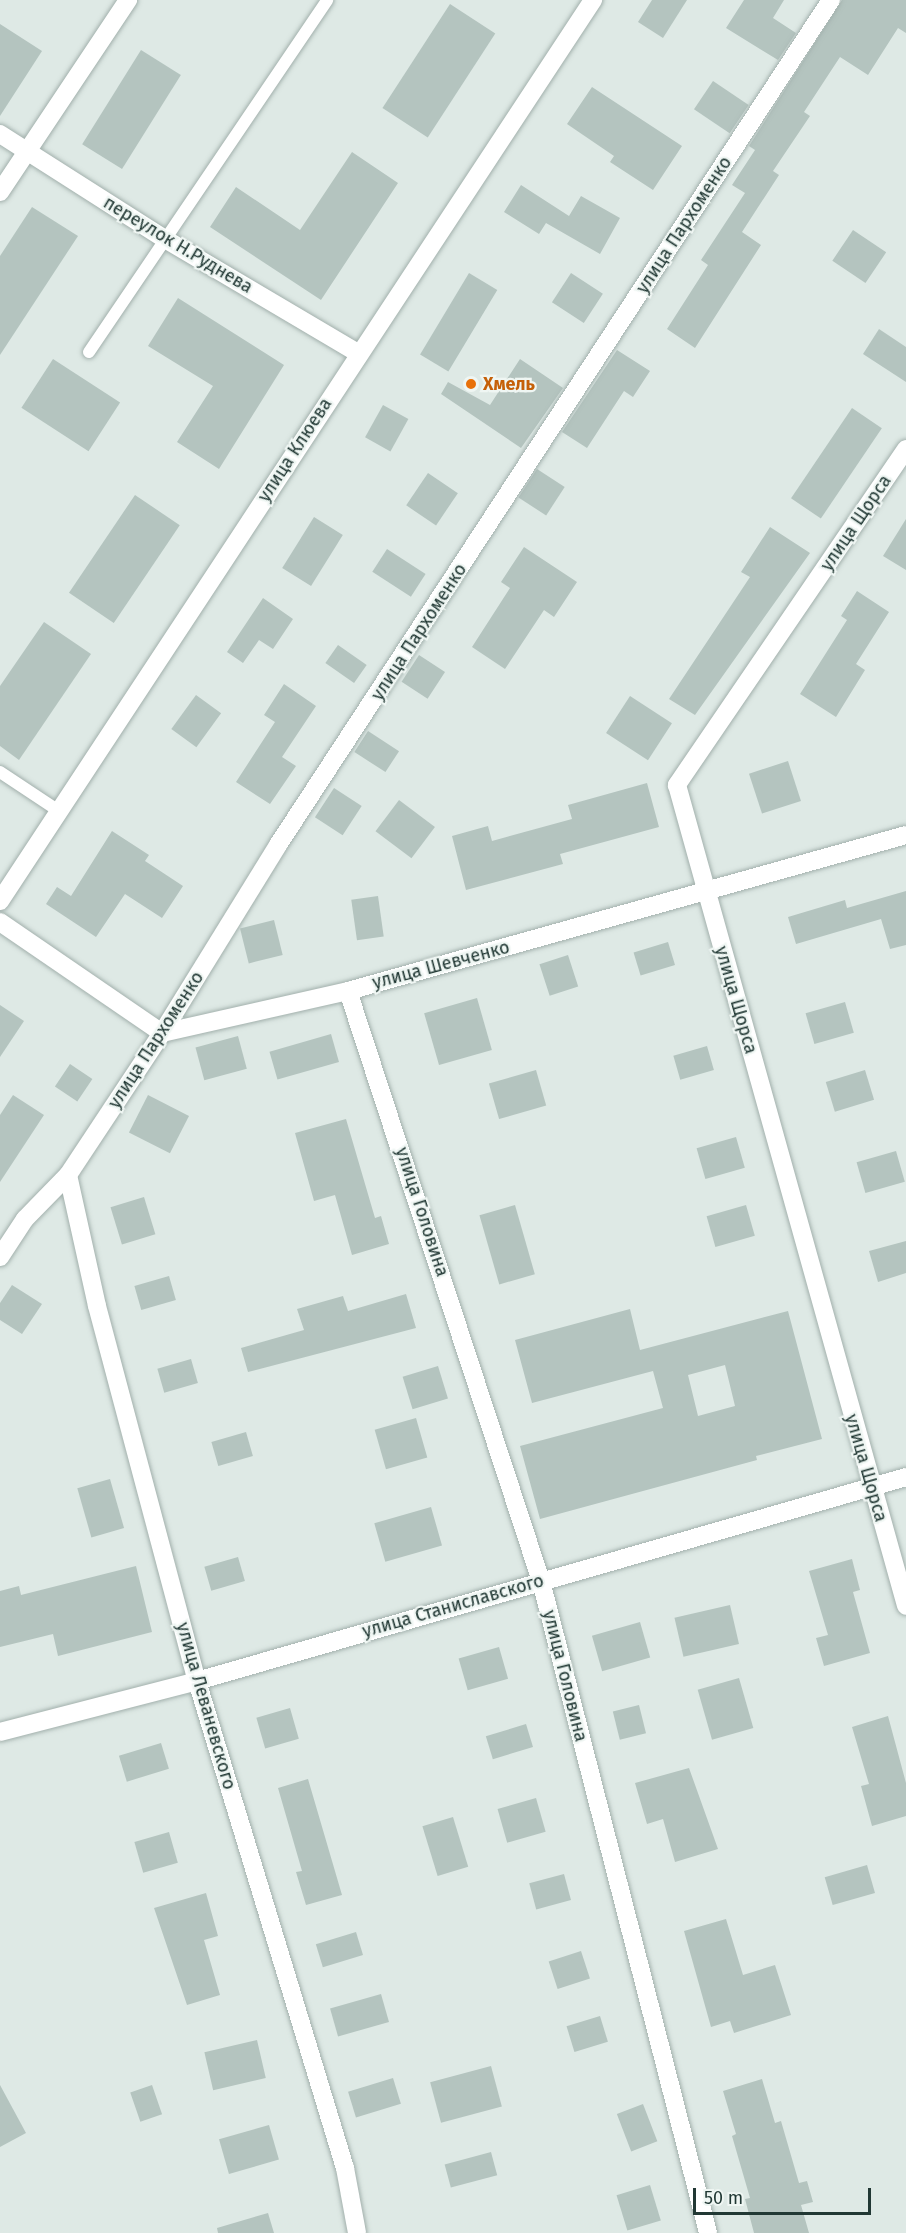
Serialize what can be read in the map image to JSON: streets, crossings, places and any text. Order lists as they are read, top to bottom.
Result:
{
  "streets": {
    "street": [
      "улица Пархоменко",
      "переулок Н.Руднева",
      "улица Клюева",
      "улица Щорса",
      "улица Шевченко",
      "улица Головина",
      "улица Станиславского",
      "улица Леваневского"
    ]
  },
  "crossings": [
    ["улица Пархоменко", "улица Шевченко"],
    ["улица Пархоменко", "улица Леваневского"],
    ["переулок Н.Руднева", "улица Клюева"],
    ["улица Щорса", "улица Шевченко"],
    ["улица Щорса", "улица Станиславского"],
    ["улица Шевченко", "улица Головина"],
    ["улица Головина", "улица Станиславского"],
    ["улица Станиславского", "улица Леваневского"]
  ],
  "places": ["Хмель"],
  "scale_bar": "50 m"
}
